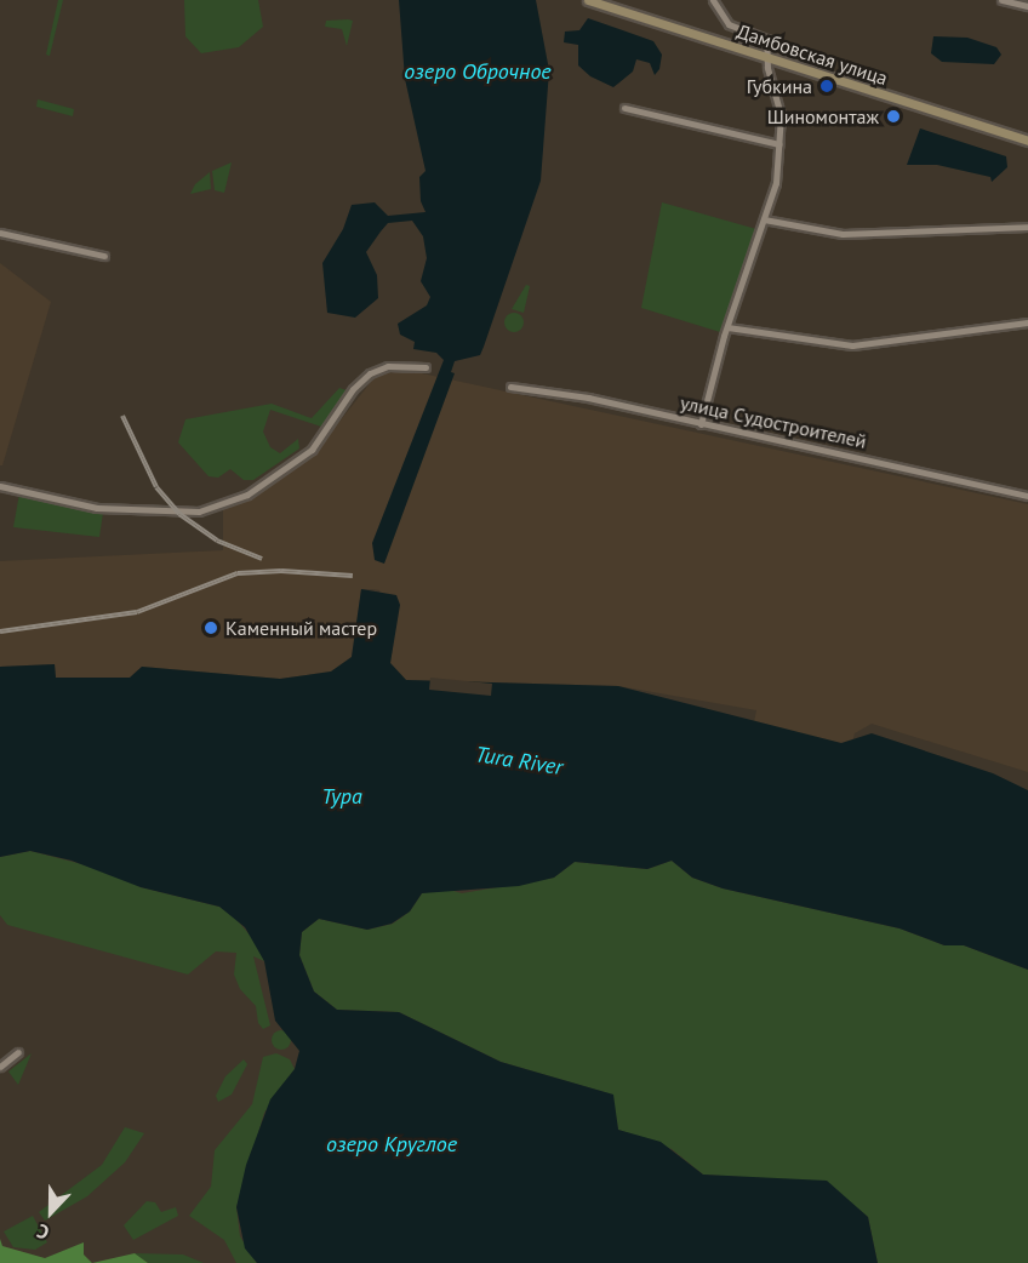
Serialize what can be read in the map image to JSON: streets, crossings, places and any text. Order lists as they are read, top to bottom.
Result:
{
  "streets": {
    "main road": ["Дамбовская улица"],
    "street": ["улица Судостроителей"]
  },
  "water": [
    "озеро Оброчное",
    "Tura River",
    "Тура",
    "озеро Круглое"
  ],
  "places": ["Губкина", "Шиномонтаж", "Каменный мастер"],
  "north": "bottom"
}
